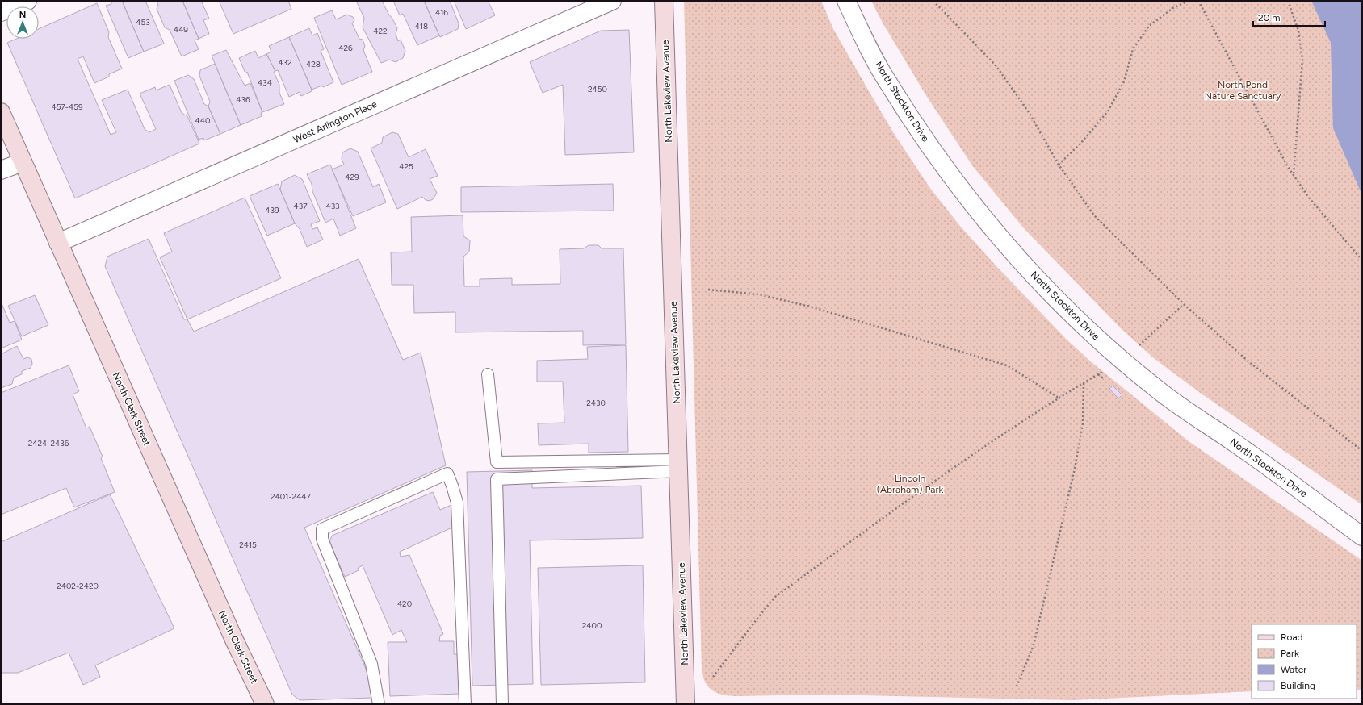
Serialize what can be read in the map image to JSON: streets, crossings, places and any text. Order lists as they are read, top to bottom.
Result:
{
  "streets": {
    "main road": ["North Lakeview Avenue", "North Clark Street"],
    "street": ["North Stockton Drive", "West Arlington Place"]
  },
  "crossings": [
    ["West Arlington Place", "North Clark Street"]
  ],
  "parks": ["North Pond Nature Sanctuary", "Lincoln (Abraham) Park"],
  "house_numbers": [
    "416",
    "453",
    "418",
    "449",
    "422",
    "426",
    "432",
    "428",
    "434",
    "2450",
    "436",
    "457-459",
    "440",
    "425",
    "429",
    "437",
    "433",
    "439",
    "2430",
    "2424-2436",
    "2401-2447",
    "2415",
    "2402-2420",
    "420",
    "2400"
  ],
  "legend": [
    "Road",
    "Park",
    "Water",
    "Building"
  ],
  "scale_bar": "20 m",
  "north": "top"
}
